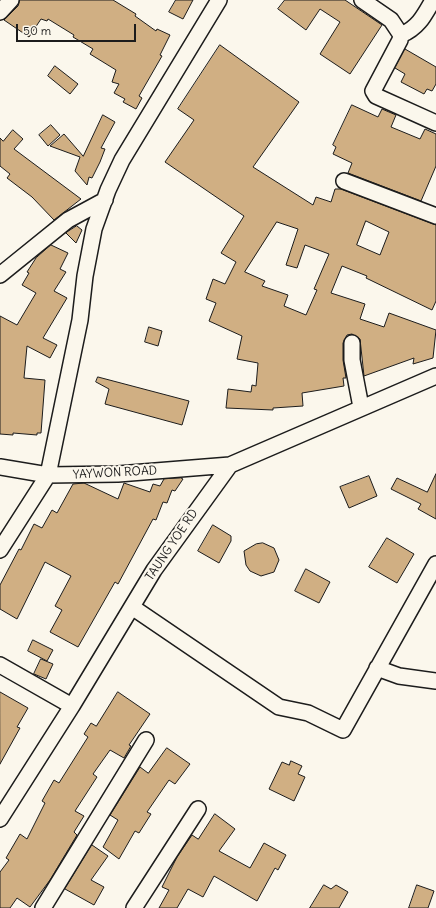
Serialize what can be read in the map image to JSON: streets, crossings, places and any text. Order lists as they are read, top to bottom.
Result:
{
  "streets": {
    "street": ["YAYWON ROAD", "TAUNG YOE RD"]
  },
  "crossings": [
    ["YAYWON ROAD", "TAUNG YOE RD"]
  ],
  "scale_bar": "50 m"
}
